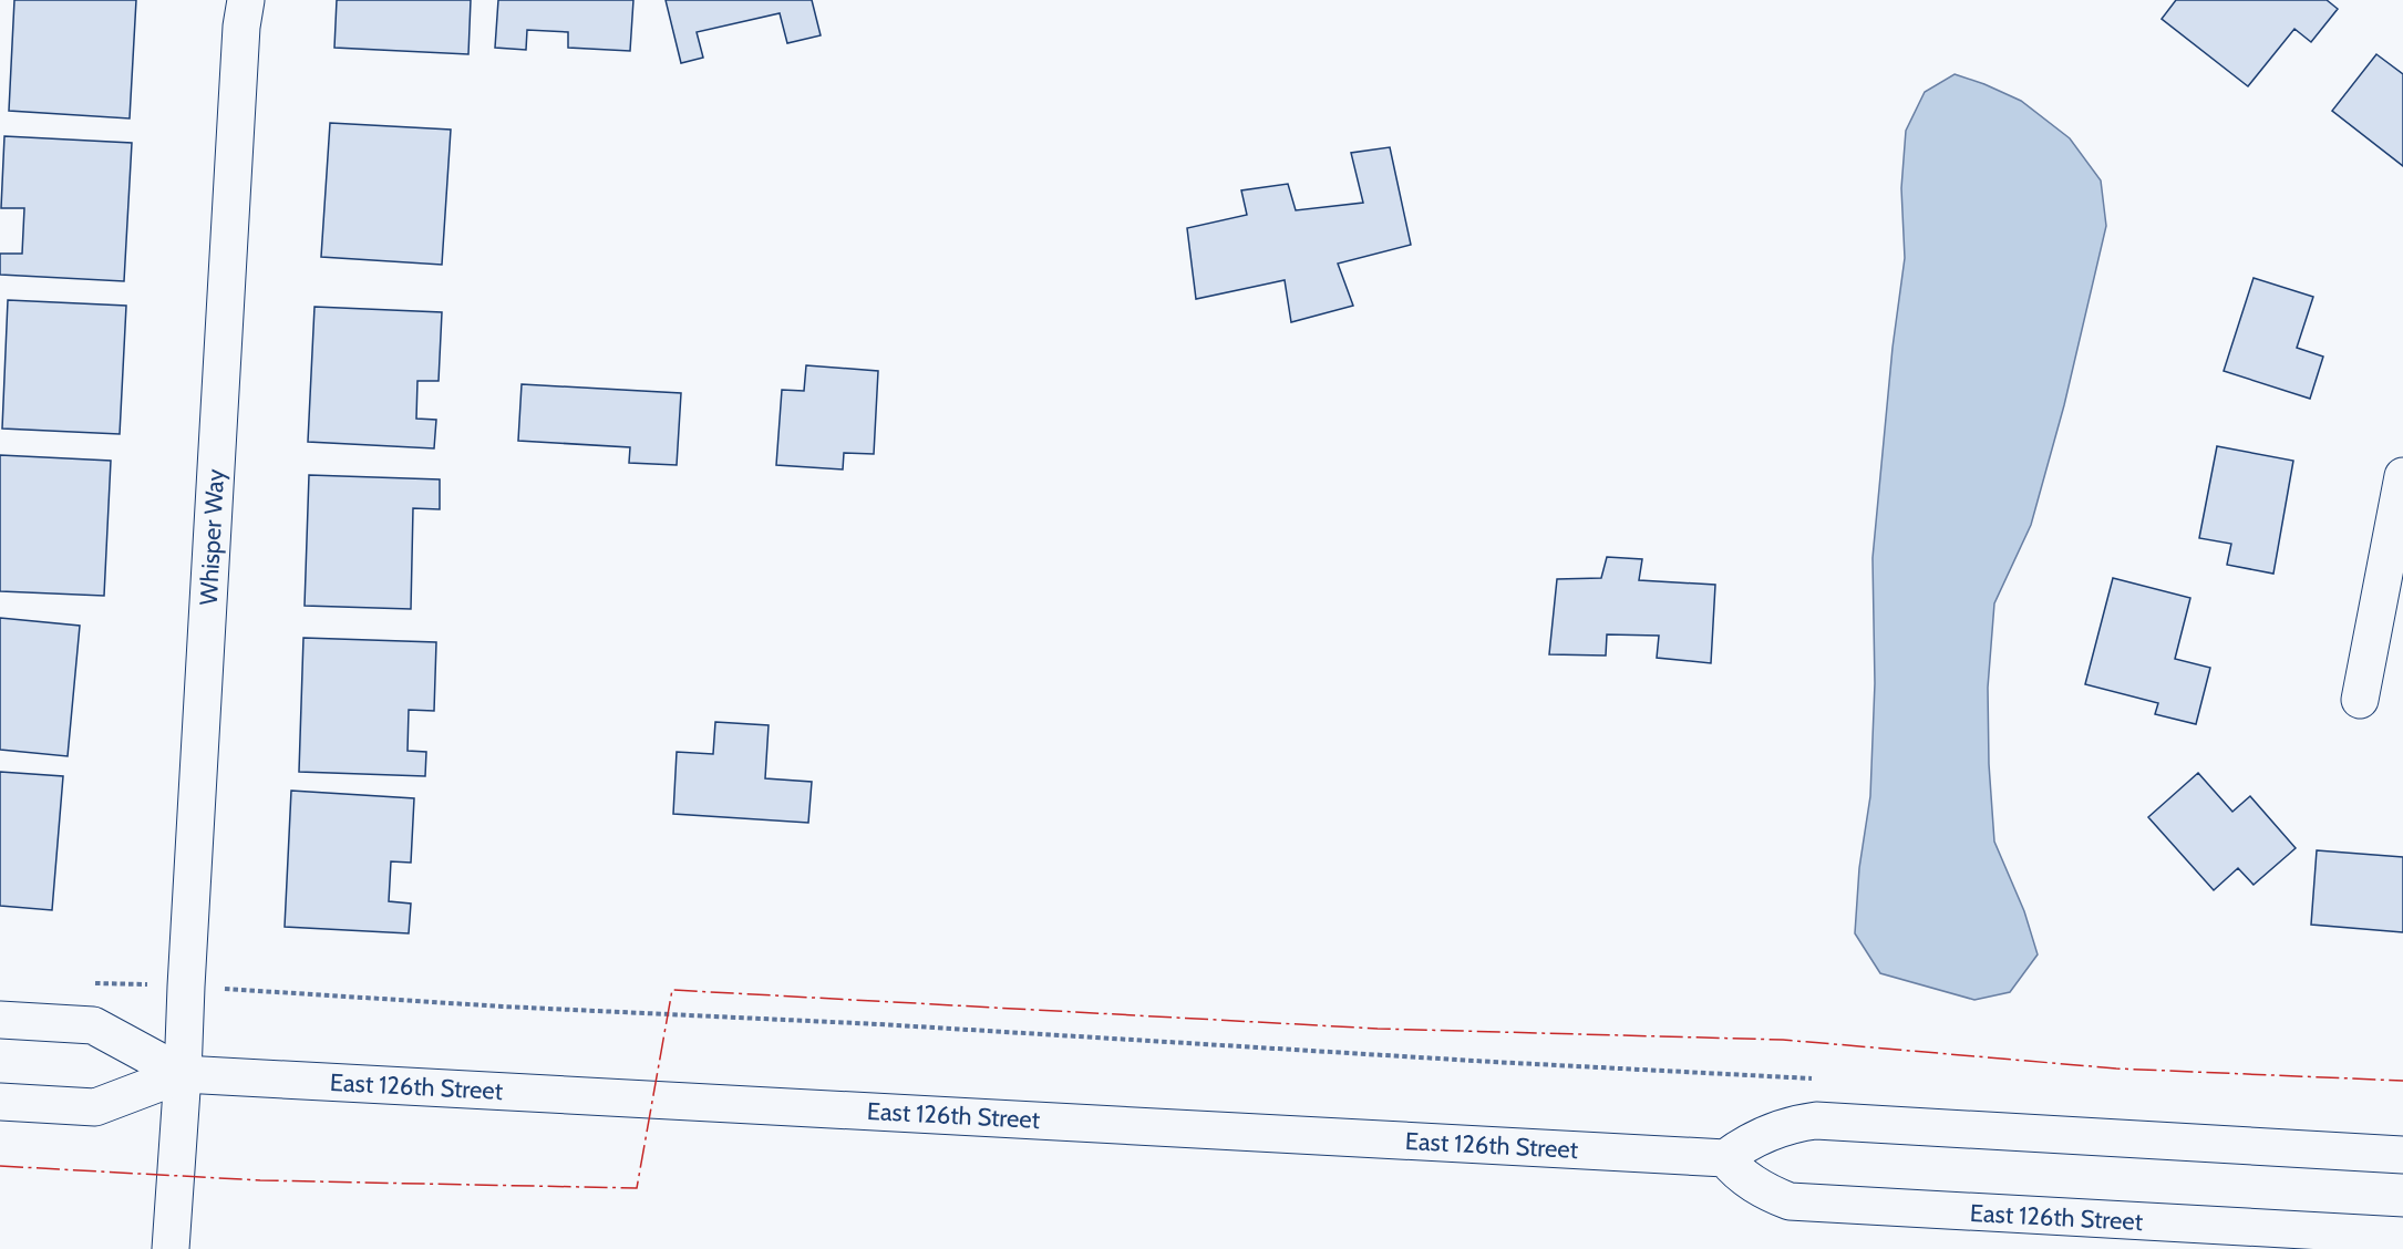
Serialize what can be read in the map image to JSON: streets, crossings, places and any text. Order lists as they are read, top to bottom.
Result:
{
  "streets": {
    "main road": ["Whisper Way", "East 126th Street"]
  },
  "crossings": [
    ["Whisper Way", "East 126th Street"]
  ]
}
